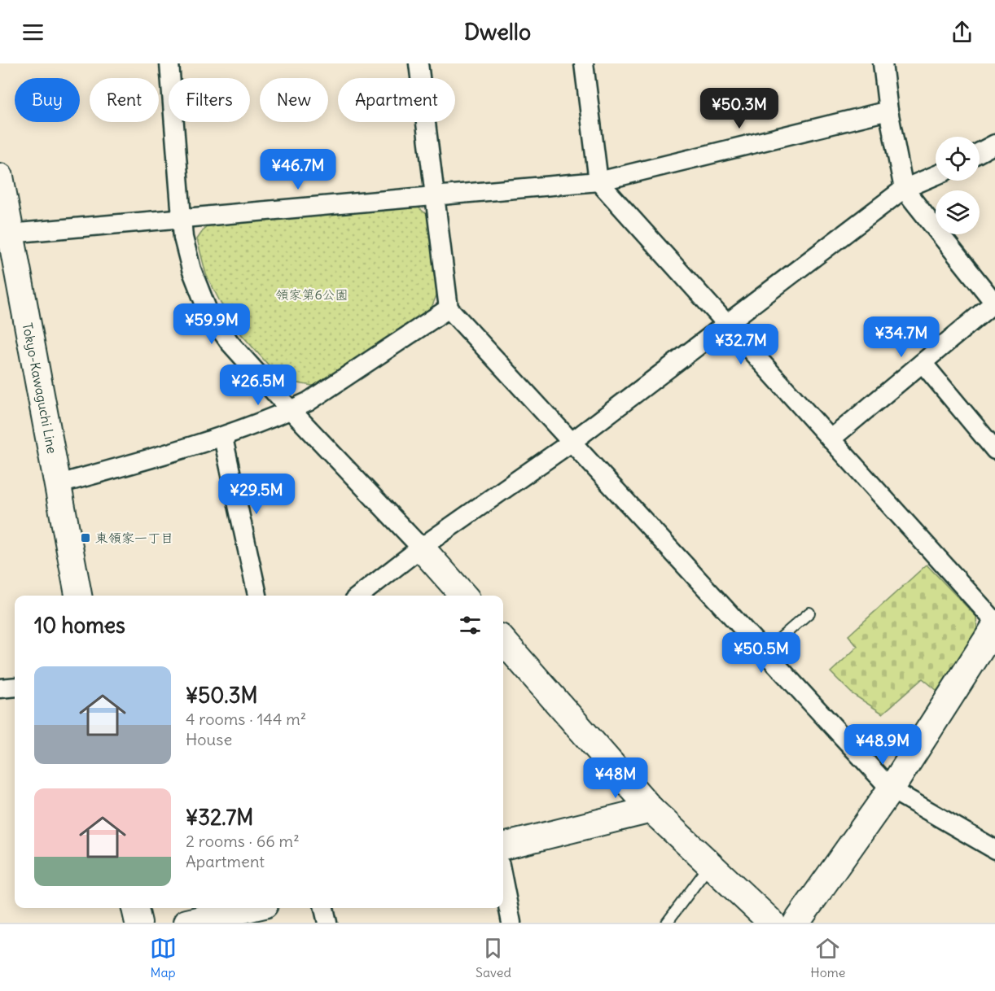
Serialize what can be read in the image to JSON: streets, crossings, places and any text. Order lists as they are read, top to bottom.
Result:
{
  "streets": {
    "street": ["Tokyo-Kawaguchi Line"]
  },
  "parks": ["領家第6公園"],
  "places": {
    "transit": ["東領家一丁目"]
  },
  "page": {
    "header": "Dwello",
    "chip": [
      "Buy",
      "Rent",
      "Filters",
      "New",
      "Apartment"
    ],
    "price": [
      "¥50.3M",
      "¥46.7M",
      "¥59.9M",
      "¥34.7M",
      "¥32.7M",
      "¥26.5M",
      "¥29.5M",
      "¥50.5M",
      "¥48.9M",
      "¥48M"
    ],
    "heading": "10 homes",
    "list": [
      {
        "name": "¥50.3M",
        "note": "4 rooms · 144 m² · House"
      },
      {
        "name": "¥32.7M",
        "note": "2 rooms · 66 m² · Apartment"
      }
    ],
    "tabs": ["Map", "Saved", "Home"]
  }
}
